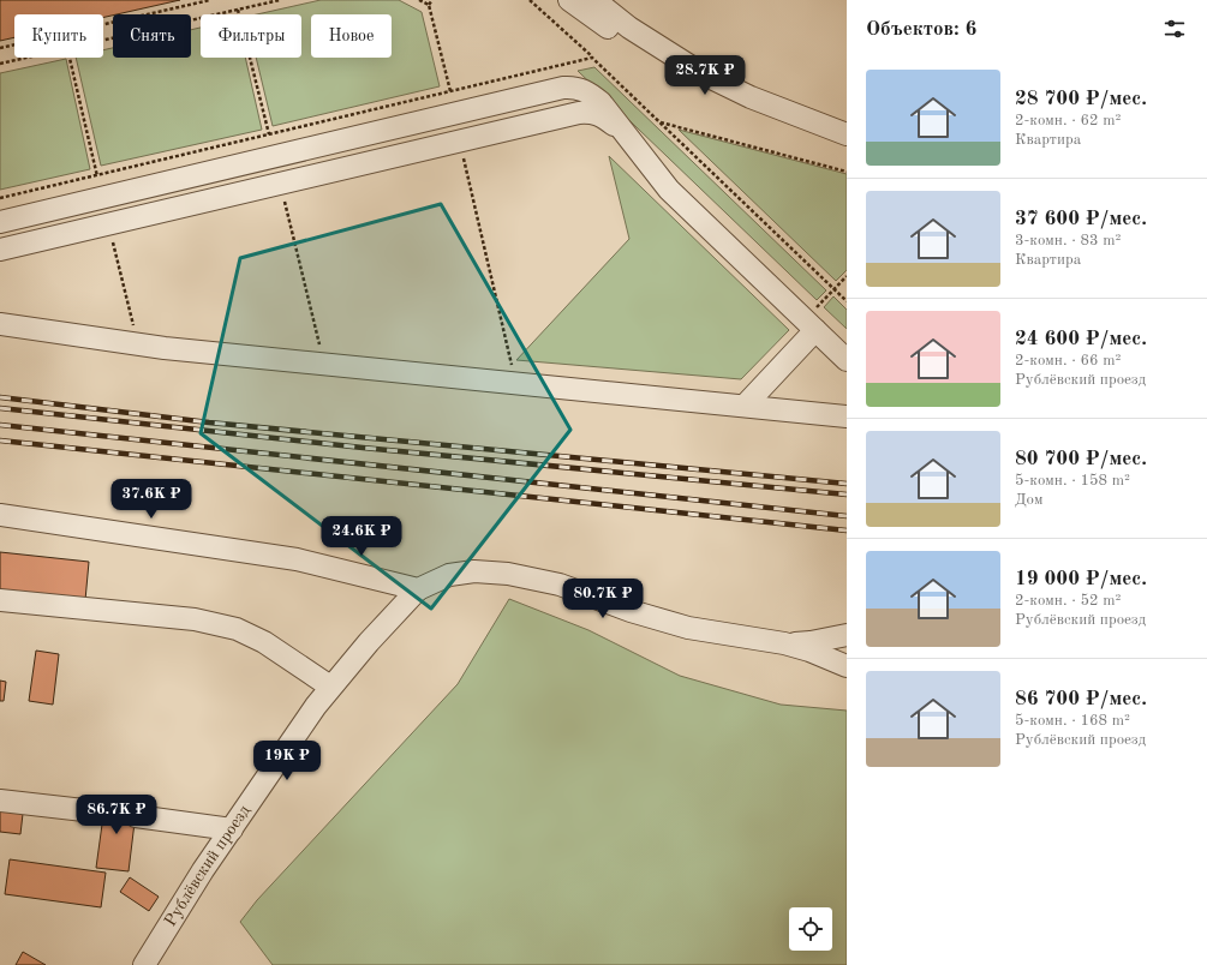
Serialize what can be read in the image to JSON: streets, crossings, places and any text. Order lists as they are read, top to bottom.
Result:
{
  "streets": {
    "street": ["Рублёвский проезд"]
  },
  "page": {
    "heading": "Объектов: 6",
    "chip": [
      "Купить",
      "Снять",
      "Фильтры",
      "Новое"
    ],
    "price": [
      "28.7K ₽",
      "37.6K ₽",
      "24.6K ₽",
      "80.7K ₽",
      "19K ₽",
      "86.7K ₽"
    ],
    "list": [
      {
        "name": "28 700 ₽/мес.",
        "note": "2-комн. · 62 m² · Квартира"
      },
      {
        "name": "37 600 ₽/мес.",
        "note": "3-комн. · 83 m² · Квартира"
      },
      {
        "name": "24 600 ₽/мес.",
        "note": "2-комн. · 66 m² · Рублёвский проезд"
      },
      {
        "name": "80 700 ₽/мес.",
        "note": "5-комн. · 158 m² · Дом"
      },
      {
        "name": "19 000 ₽/мес.",
        "note": "2-комн. · 52 m² · Рублёвский проезд"
      },
      {
        "name": "86 700 ₽/мес.",
        "note": "5-комн. · 168 m² · Рублёвский проезд"
      }
    ]
  }
}
